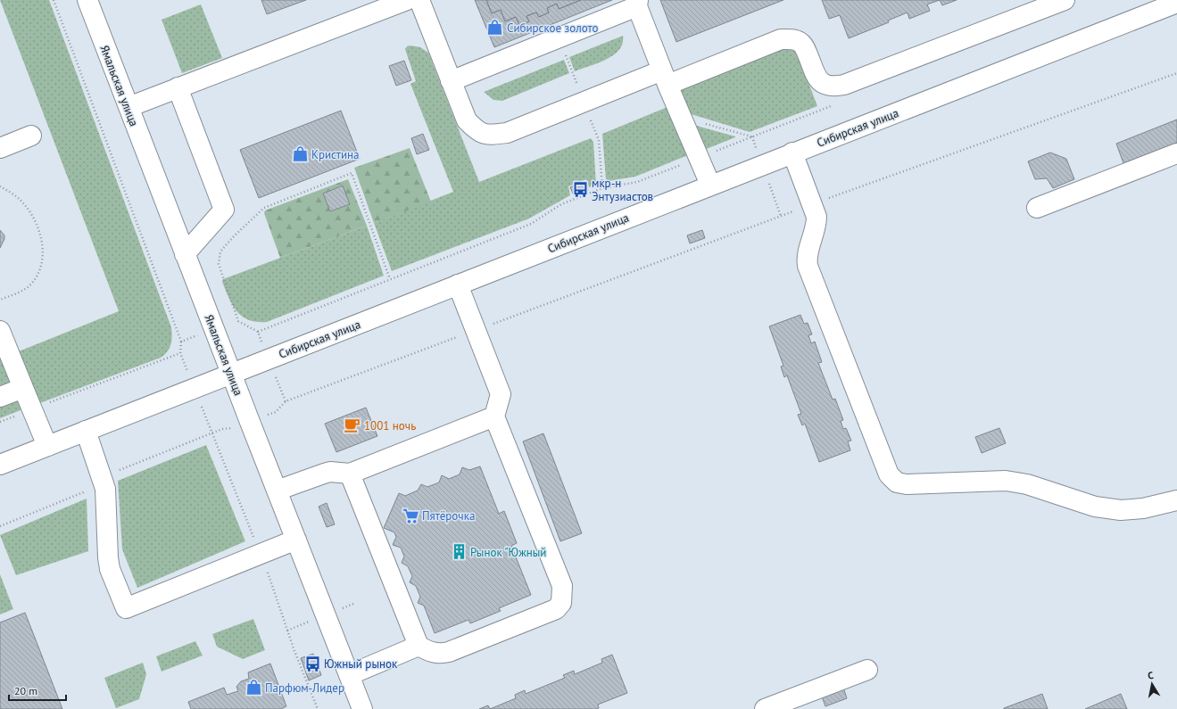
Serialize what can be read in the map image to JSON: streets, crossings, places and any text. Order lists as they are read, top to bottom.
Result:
{
  "streets": {
    "main road": ["Ямальская улица", "Сибирская улица"]
  },
  "crossings": [
    ["Ямальская улица", "Сибирская улица"]
  ],
  "places": {
    "shop": ["Сибирское золото", "Кристина", "Парфюм-Лидер"],
    "bus stop": ["мкр-н Энтузиастов", "Южный рынок"],
    "cafe": ["1001 ночь"],
    "supermarket": ["Пятёрочка"],
    "building": ["Рынок \"Южный"]
  },
  "scale_bar": "20 m",
  "north": "top"
}
